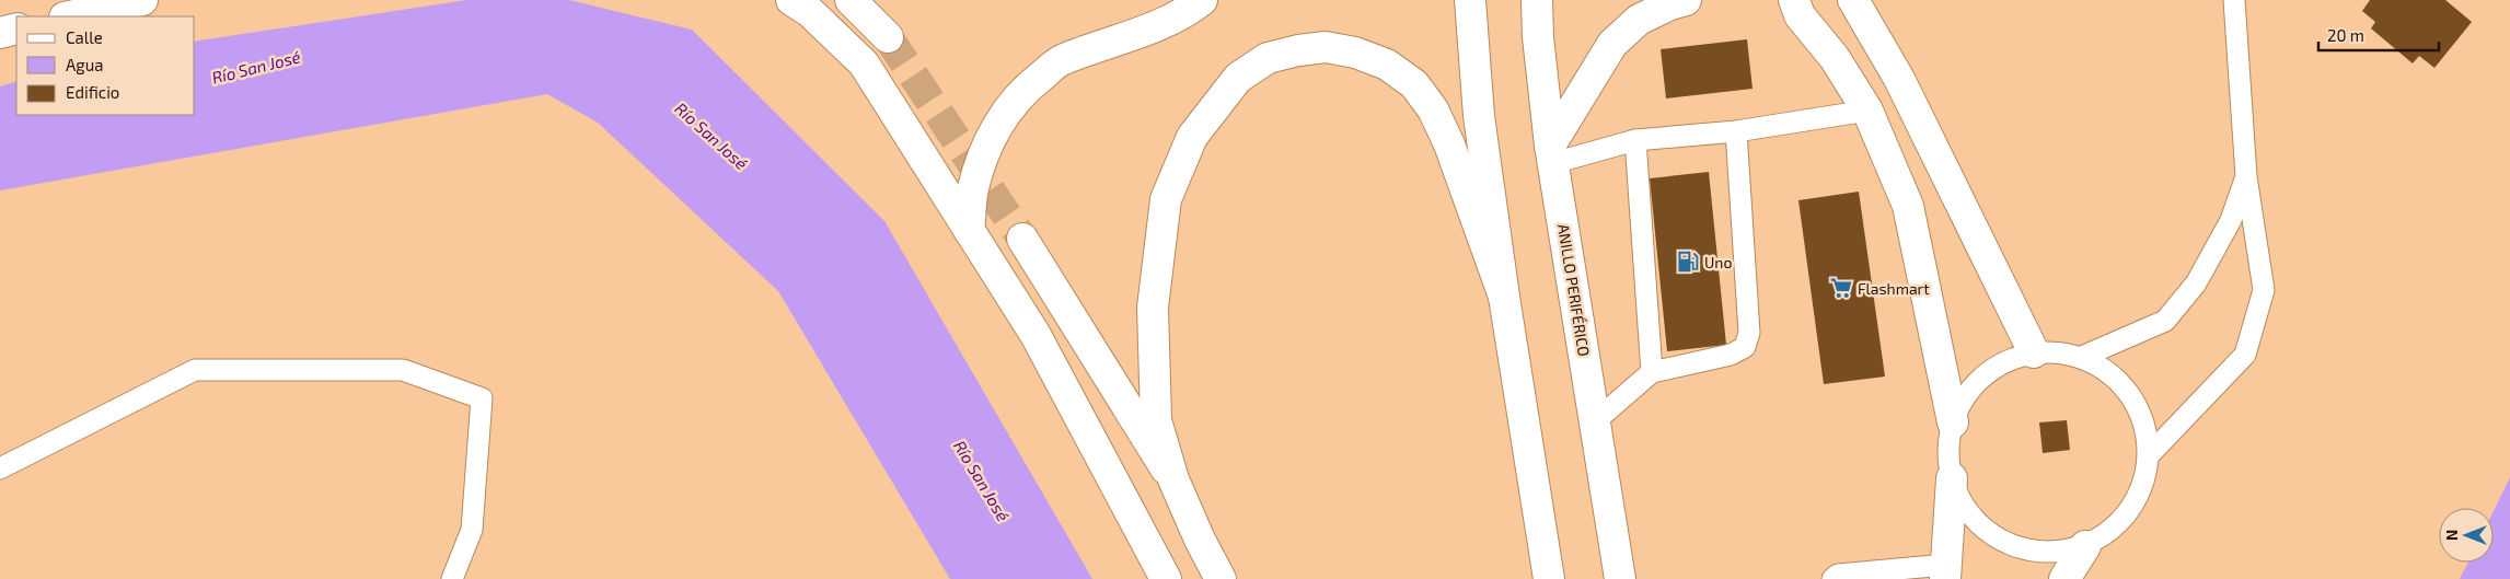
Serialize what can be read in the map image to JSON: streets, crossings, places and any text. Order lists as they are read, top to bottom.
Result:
{
  "streets": {
    "main road": ["ANILLO PERIFÉRICO"]
  },
  "water": ["Río San José"],
  "places": {
    "fuel station": ["Uno"],
    "supermarket": ["Flashmart"]
  },
  "legend": ["Calle", "Agua", "Edificio"],
  "scale_bar": "20 m",
  "north": "left"
}
